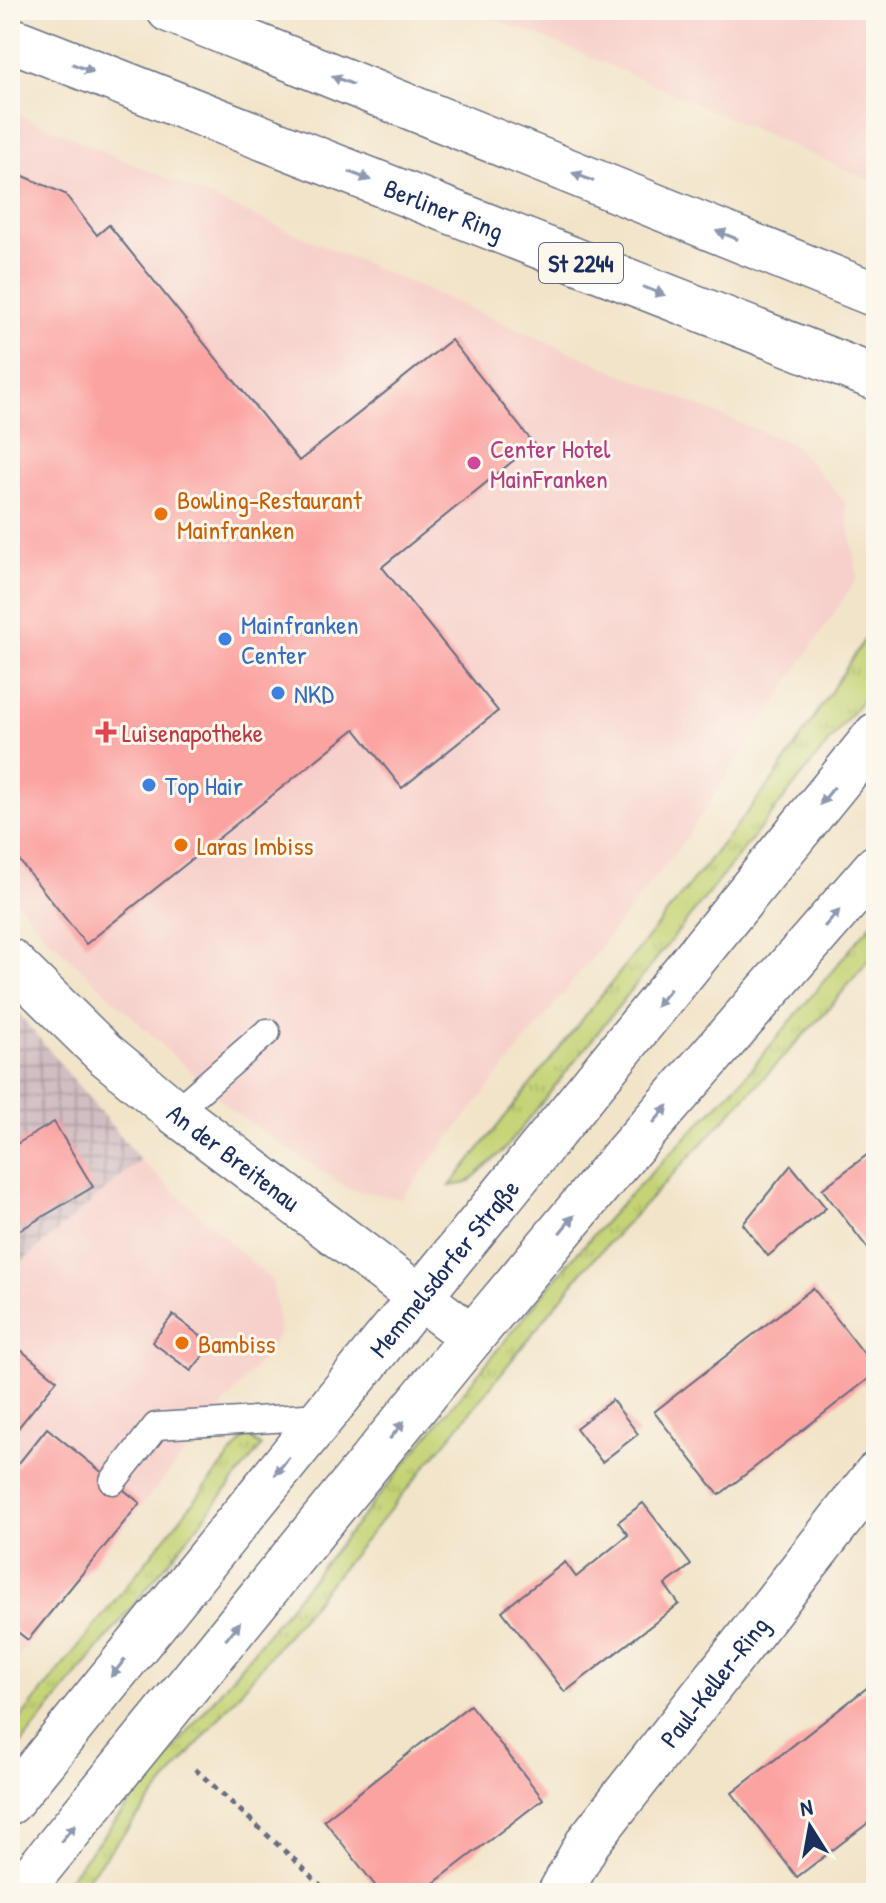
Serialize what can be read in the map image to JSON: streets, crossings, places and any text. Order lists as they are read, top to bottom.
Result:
{
  "streets": {
    "main road": [
      "Berliner Ring",
      "St 2244",
      "An der Breitenau",
      "Memmelsdorfer Straße",
      "Paul-Keller-Ring"
    ]
  },
  "crossings": [
    ["An der Breitenau", "Memmelsdorfer Straße"]
  ],
  "places": {
    "other": [
      "Center Hotel MainFranken",
      "Bowling-Restaurant Mainfranken",
      "Mainfranken Center",
      "NKD",
      "Top Hair",
      "Laras Imbiss",
      "Bambiss"
    ],
    "health": ["Luisenapotheke"]
  },
  "north": "top"
}
